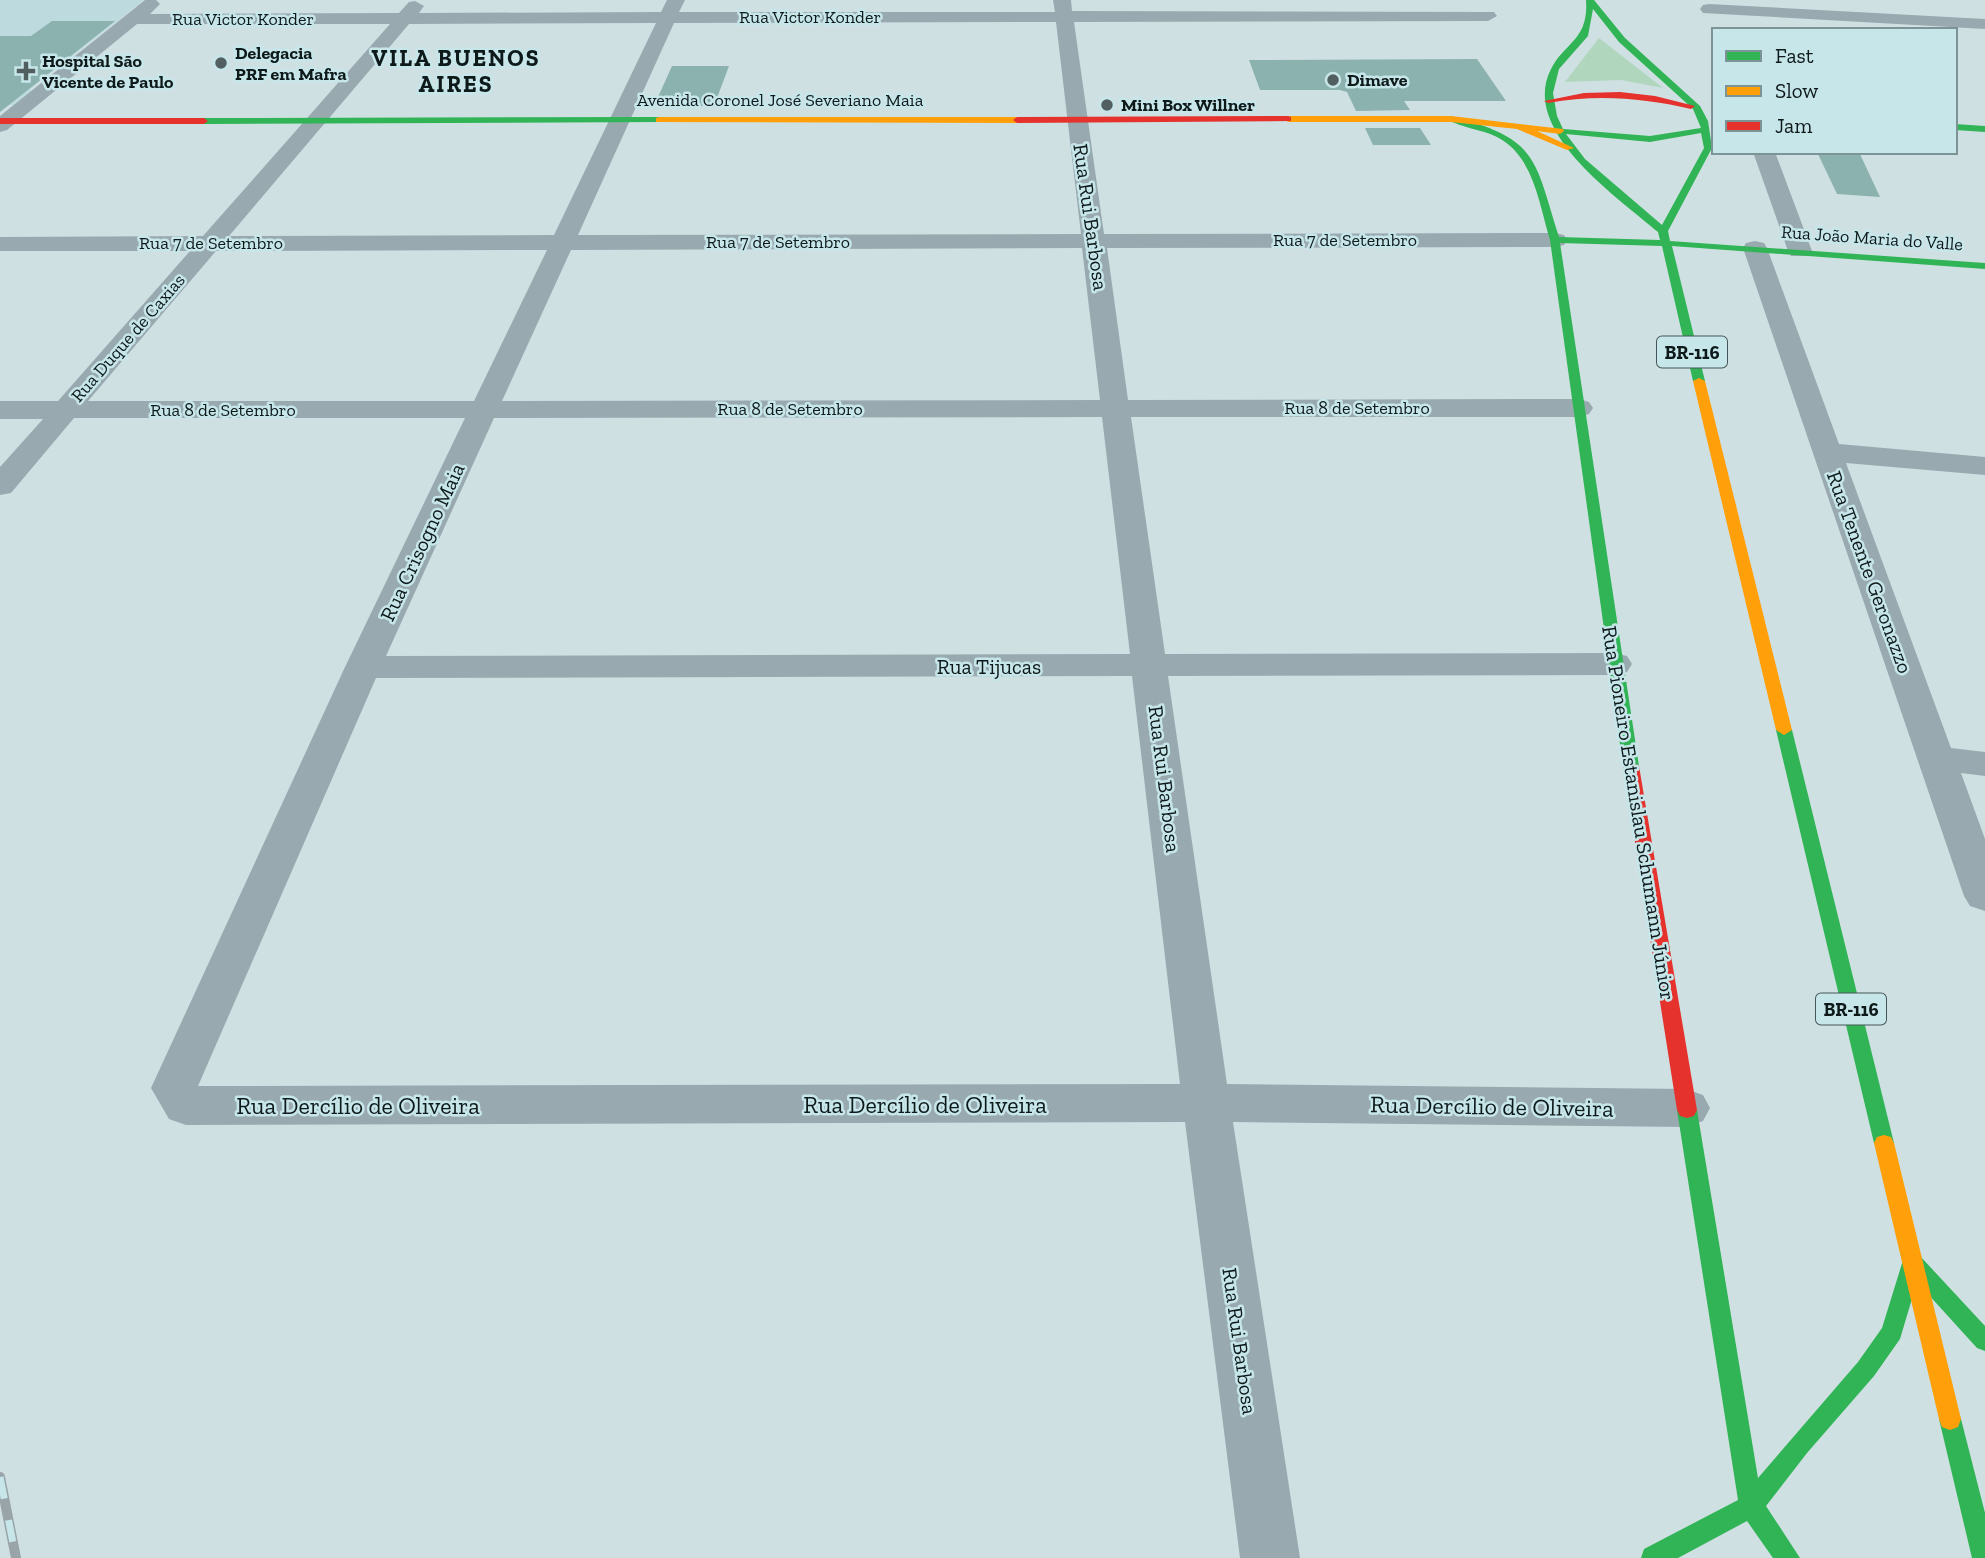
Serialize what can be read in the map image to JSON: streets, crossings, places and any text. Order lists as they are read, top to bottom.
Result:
{
  "streets": {
    "main road": [
      "Avenida Coronel José Severiano Maia",
      "Rua João Maria do Valle",
      "BR-116",
      "Rua Pioneiro Estanislau Schumann Júnior"
    ],
    "street": [
      "Rua Victor Konder",
      "Rua Rui Barbosa",
      "Rua 7 de Setembro",
      "Rua Duque de Caxias",
      "Rua 8 de Setembro",
      "Rua Crisogno Maia",
      "Rua Tenente Geronazzo",
      "Rua Tijucas",
      "Rua Dercílio de Oliveira"
    ]
  },
  "crossings": [
    ["Rua Victor Konder", "Rua Rui Barbosa"],
    ["Rua Victor Konder", "Rua Duque de Caxias"],
    ["Rua Victor Konder", "Rua Crisogno Maia"],
    ["Avenida Coronel José Severiano Maia", "Rua Rui Barbosa"],
    ["Avenida Coronel José Severiano Maia", "Rua Duque de Caxias"],
    ["Avenida Coronel José Severiano Maia", "Rua Crisogno Maia"],
    ["Avenida Coronel José Severiano Maia", "Rua Pioneiro Estanislau Schumann Júnior"],
    ["Rua Rui Barbosa", "Rua 7 de Setembro"],
    ["Rua Rui Barbosa", "Rua 8 de Setembro"],
    ["Rua Rui Barbosa", "Rua Tijucas"],
    ["Rua Rui Barbosa", "Rua Dercílio de Oliveira"],
    ["Rua João Maria do Valle", "Rua 7 de Setembro"],
    ["Rua João Maria do Valle", "Rua Tenente Geronazzo"],
    ["Rua João Maria do Valle", "Rua Pioneiro Estanislau Schumann Júnior"],
    ["Rua 7 de Setembro", "Rua Duque de Caxias"],
    ["Rua 7 de Setembro", "Rua Crisogno Maia"],
    ["Rua 7 de Setembro", "Rua Pioneiro Estanislau Schumann Júnior"],
    ["Rua Duque de Caxias", "Rua 8 de Setembro"],
    ["Rua 8 de Setembro", "Rua Crisogno Maia"],
    ["Rua 8 de Setembro", "Rua Pioneiro Estanislau Schumann Júnior"],
    ["Rua Crisogno Maia", "Rua Tijucas"],
    ["Rua Crisogno Maia", "Rua Dercílio de Oliveira"],
    ["Rua Tijucas", "Rua Pioneiro Estanislau Schumann Júnior"],
    ["Rua Pioneiro Estanislau Schumann Júnior", "Rua Dercílio de Oliveira"]
  ],
  "districts": ["VILA BUENOS AIRES"],
  "places": {
    "other": ["Delegacia PRF em Mafra", "Dimave", "Mini Box Willner"],
    "health": ["Hospital São Vicente de Paulo"]
  },
  "legend": ["Fast", "Slow", "Jam"]
}
